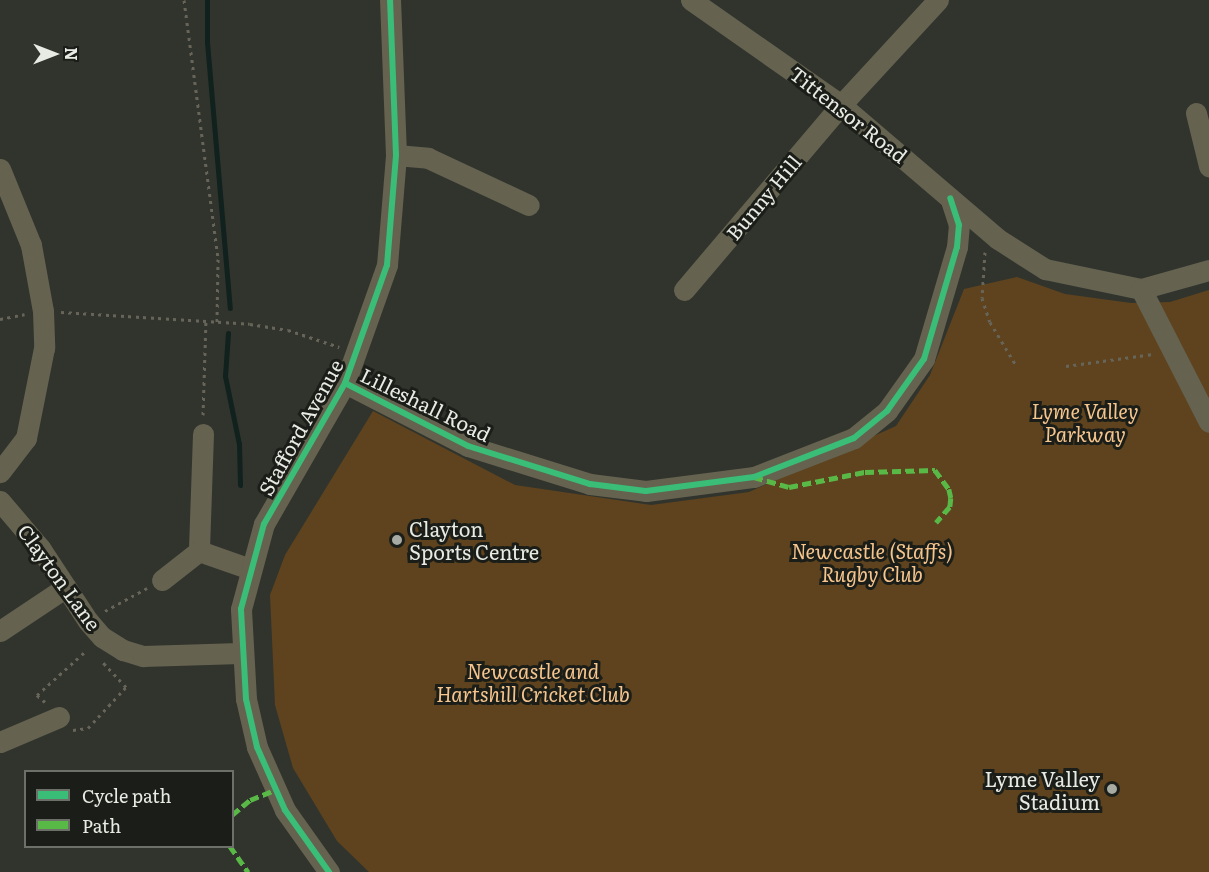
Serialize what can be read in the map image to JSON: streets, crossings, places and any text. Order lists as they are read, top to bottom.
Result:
{
  "streets": {
    "street": [
      "Tittensor Road",
      "Bunny Hill",
      "Lilleshall Road",
      "Stafford Avenue",
      "Clayton Lane"
    ]
  },
  "crossings": [
    ["Tittensor Road", "Bunny Hill"],
    ["Tittensor Road", "Lilleshall Road"],
    ["Lilleshall Road", "Stafford Avenue"],
    ["Stafford Avenue", "Clayton Lane"]
  ],
  "parks": ["Lyme Valley Parkway", "Newcastle (Staffs) Rugby Club", "Newcastle and Hartshill Cricket Club"],
  "places": ["Clayton Sports Centre", "Lyme Valley Stadium"],
  "legend": ["Cycle path", "Path"],
  "north": "right"
}
